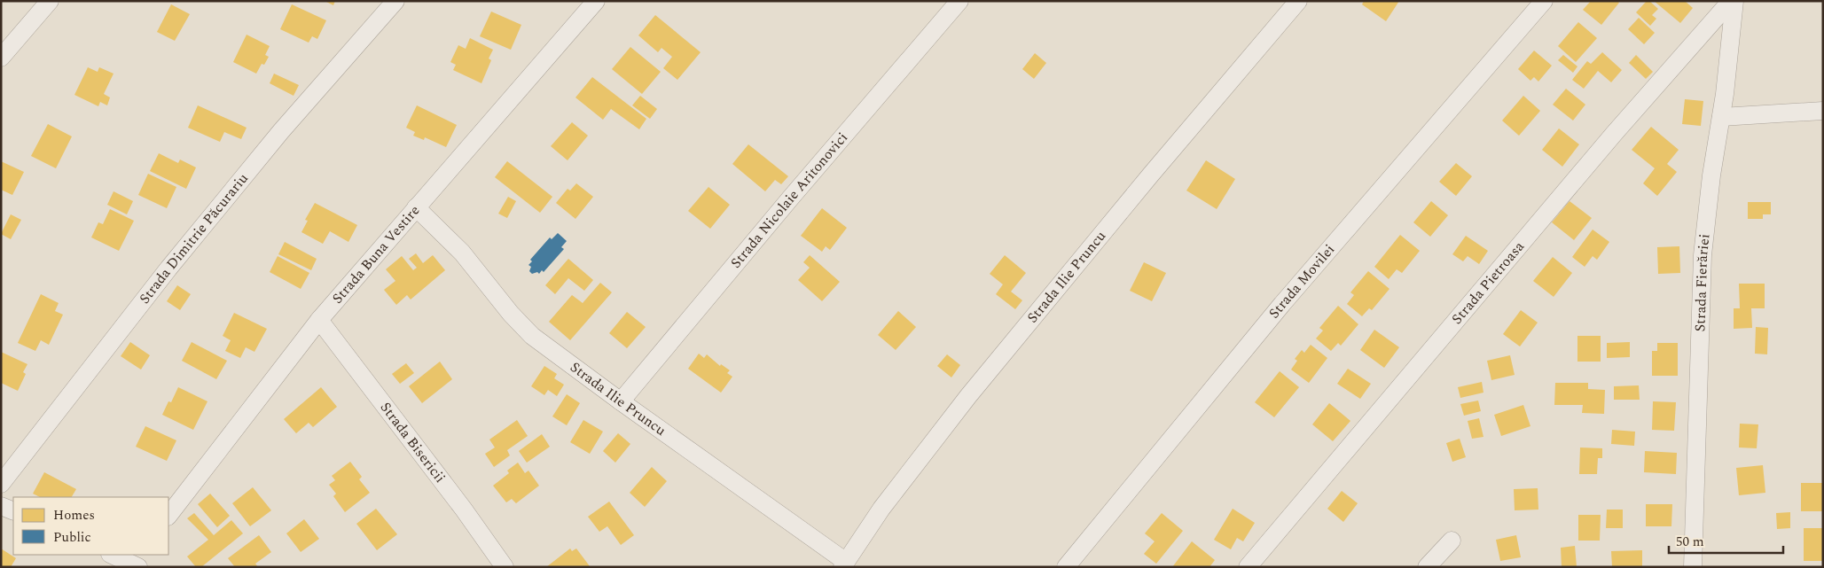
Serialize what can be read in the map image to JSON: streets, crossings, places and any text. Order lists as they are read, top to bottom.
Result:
{
  "streets": {
    "street": [
      "Strada Nicolaie Aritonovici",
      "Strada Dimitrie Păcurariu",
      "Strada Buna Vestire",
      "Strada Ilie Pruncu",
      "Strada Movilei",
      "Strada Pietroasa",
      "Strada Fierăriei",
      "Strada Bisericii"
    ]
  },
  "crossings": [
    ["Strada Nicolaie Aritonovici", "Strada Ilie Pruncu"],
    ["Strada Buna Vestire", "Strada Ilie Pruncu"],
    ["Strada Buna Vestire", "Strada Bisericii"],
    ["Strada Pietroasa", "Strada Fierăriei"]
  ],
  "legend": ["Homes", "Public"],
  "scale_bar": "50 m"
}
